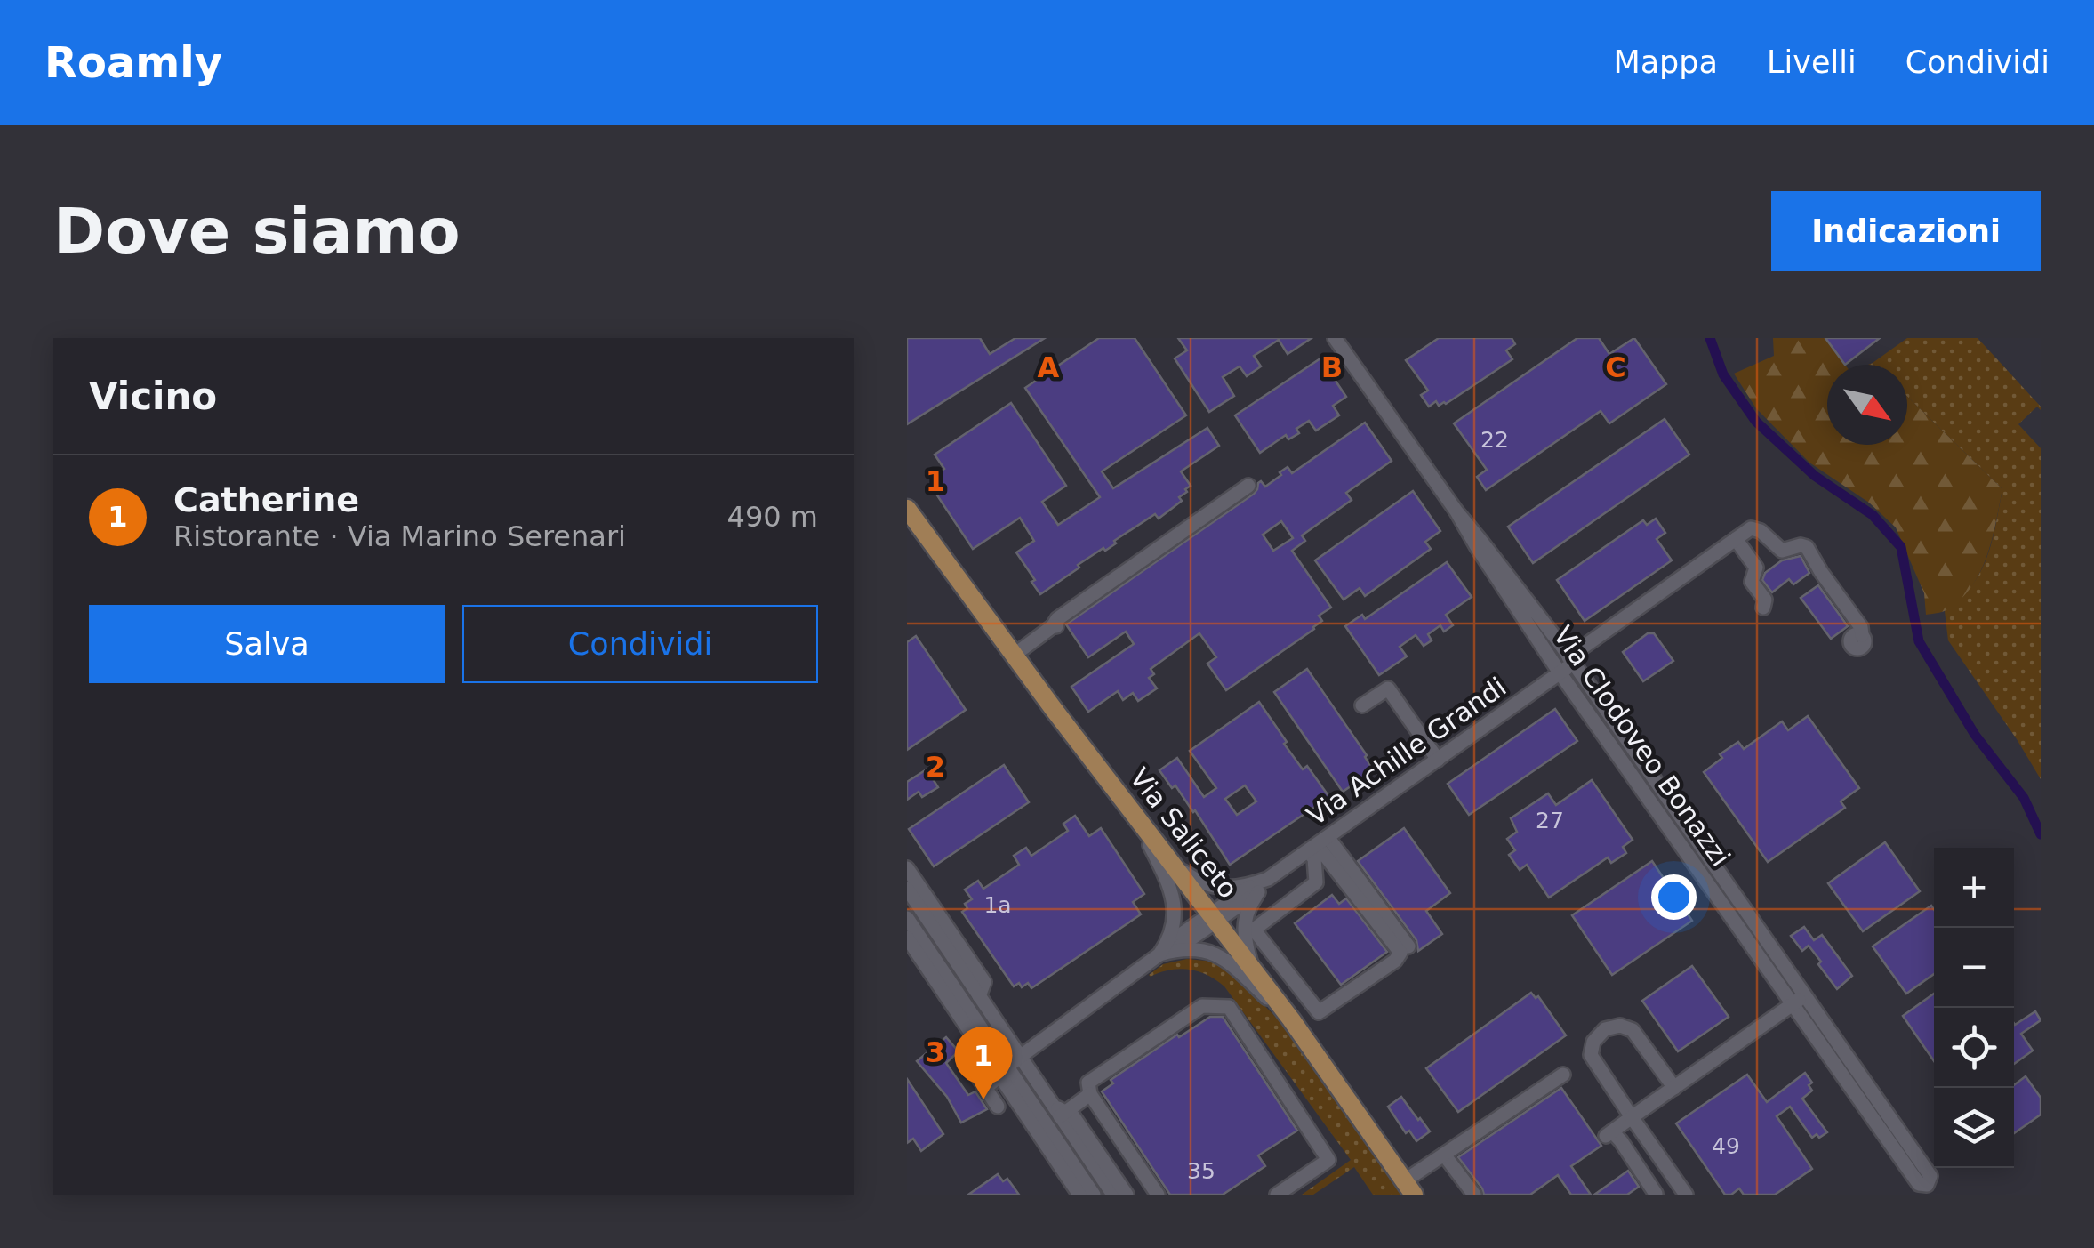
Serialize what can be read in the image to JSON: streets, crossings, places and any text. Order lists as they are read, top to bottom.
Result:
{
  "streets": {
    "main road": ["Via Saliceto"],
    "street": ["Via Clodoveo Bonazzi", "Via Achille Grandi"]
  },
  "crossings": [
    ["Via Clodoveo Bonazzi", "Via Achille Grandi"],
    ["Via Achille Grandi", "Via Saliceto"]
  ],
  "house_numbers": [
    "22",
    "27",
    "1a",
    "49",
    "35"
  ],
  "north": "bottom right",
  "page": {
    "header": "Roamly",
    "nav": ["Mappa", "Livelli", "Condividi"],
    "buttons": [
      "Indicazioni",
      ["Salva", "Condividi"]
    ],
    "title": "Dove siamo",
    "heading": "Vicino",
    "list": [
      {
        "mark": "1",
        "name": "Catherine",
        "note": "Ristorante · Via Marino Serenari",
        "value": "490 m"
      }
    ],
    "map_buttons": ["+", "−"],
    "pins": "1"
  },
  "grid": {
    "columns": ["A", "B", "C"],
    "rows": ["1", "2", "3"]
  }
}
